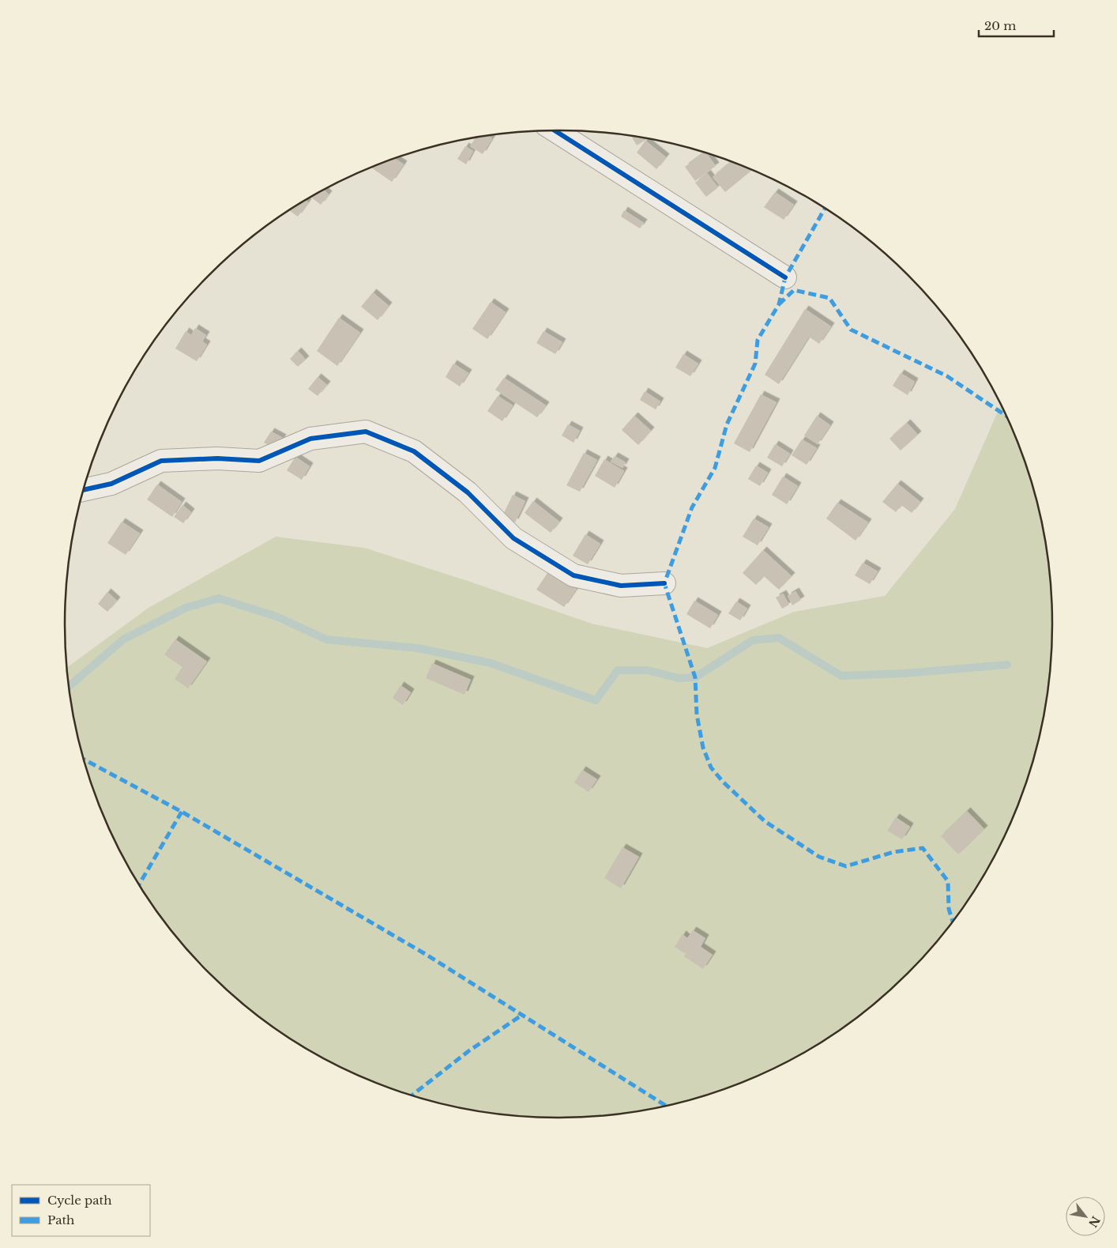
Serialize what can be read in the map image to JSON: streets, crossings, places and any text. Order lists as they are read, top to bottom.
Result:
{
  "legend": ["Cycle path", "Path"],
  "scale_bar": "20 m",
  "north": "bottom right"
}
